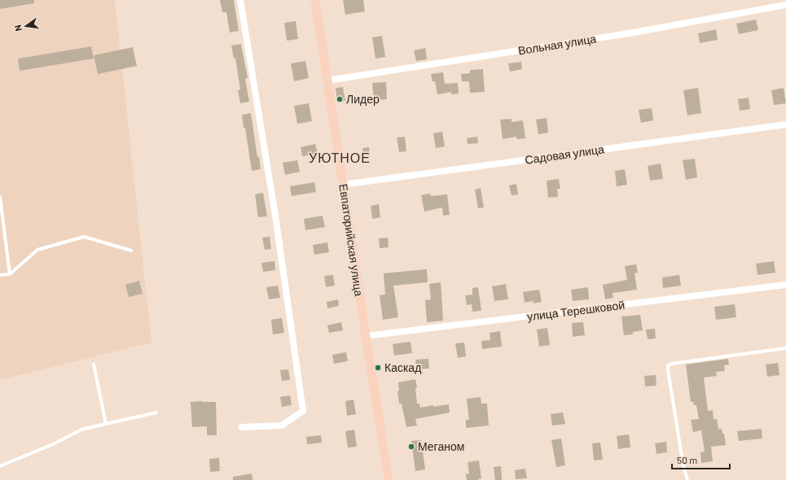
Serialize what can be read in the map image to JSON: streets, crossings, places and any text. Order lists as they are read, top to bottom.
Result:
{
  "streets": {
    "main road": ["Евпаторийская улица"],
    "street": ["Вольная улица", "Садовая улица", "улица Терешковой"]
  },
  "crossings": [
    ["Вольная улица", "Евпаторийская улица"],
    ["Садовая улица", "Евпаторийская улица"],
    ["Евпаторийская улица", "улица Терешковой"]
  ],
  "districts": ["УЮТНОЕ"],
  "places": ["Лидер", "Каскад", "Меганом"],
  "scale_bar": "50 m",
  "north": "left"
}
